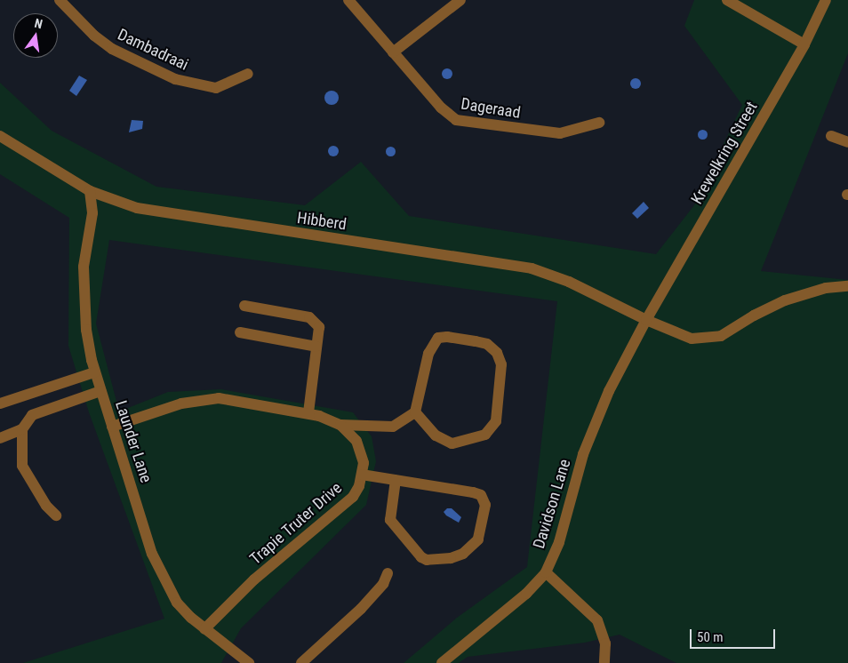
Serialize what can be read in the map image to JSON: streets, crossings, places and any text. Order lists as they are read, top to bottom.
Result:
{
  "streets": {
    "street": [
      "Dambadraai",
      "Dageraad",
      "Krewelkring Street",
      "Hibberd",
      "Launder Lane",
      "Davidson Lane",
      "Trapie Truter Drive"
    ]
  },
  "crossings": [
    ["Krewelkring Street", "Hibberd"],
    ["Krewelkring Street", "Davidson Lane"],
    ["Hibberd", "Launder Lane"],
    ["Hibberd", "Davidson Lane"],
    ["Launder Lane", "Trapie Truter Drive"]
  ],
  "scale_bar": "50 m",
  "north": "top"
}
